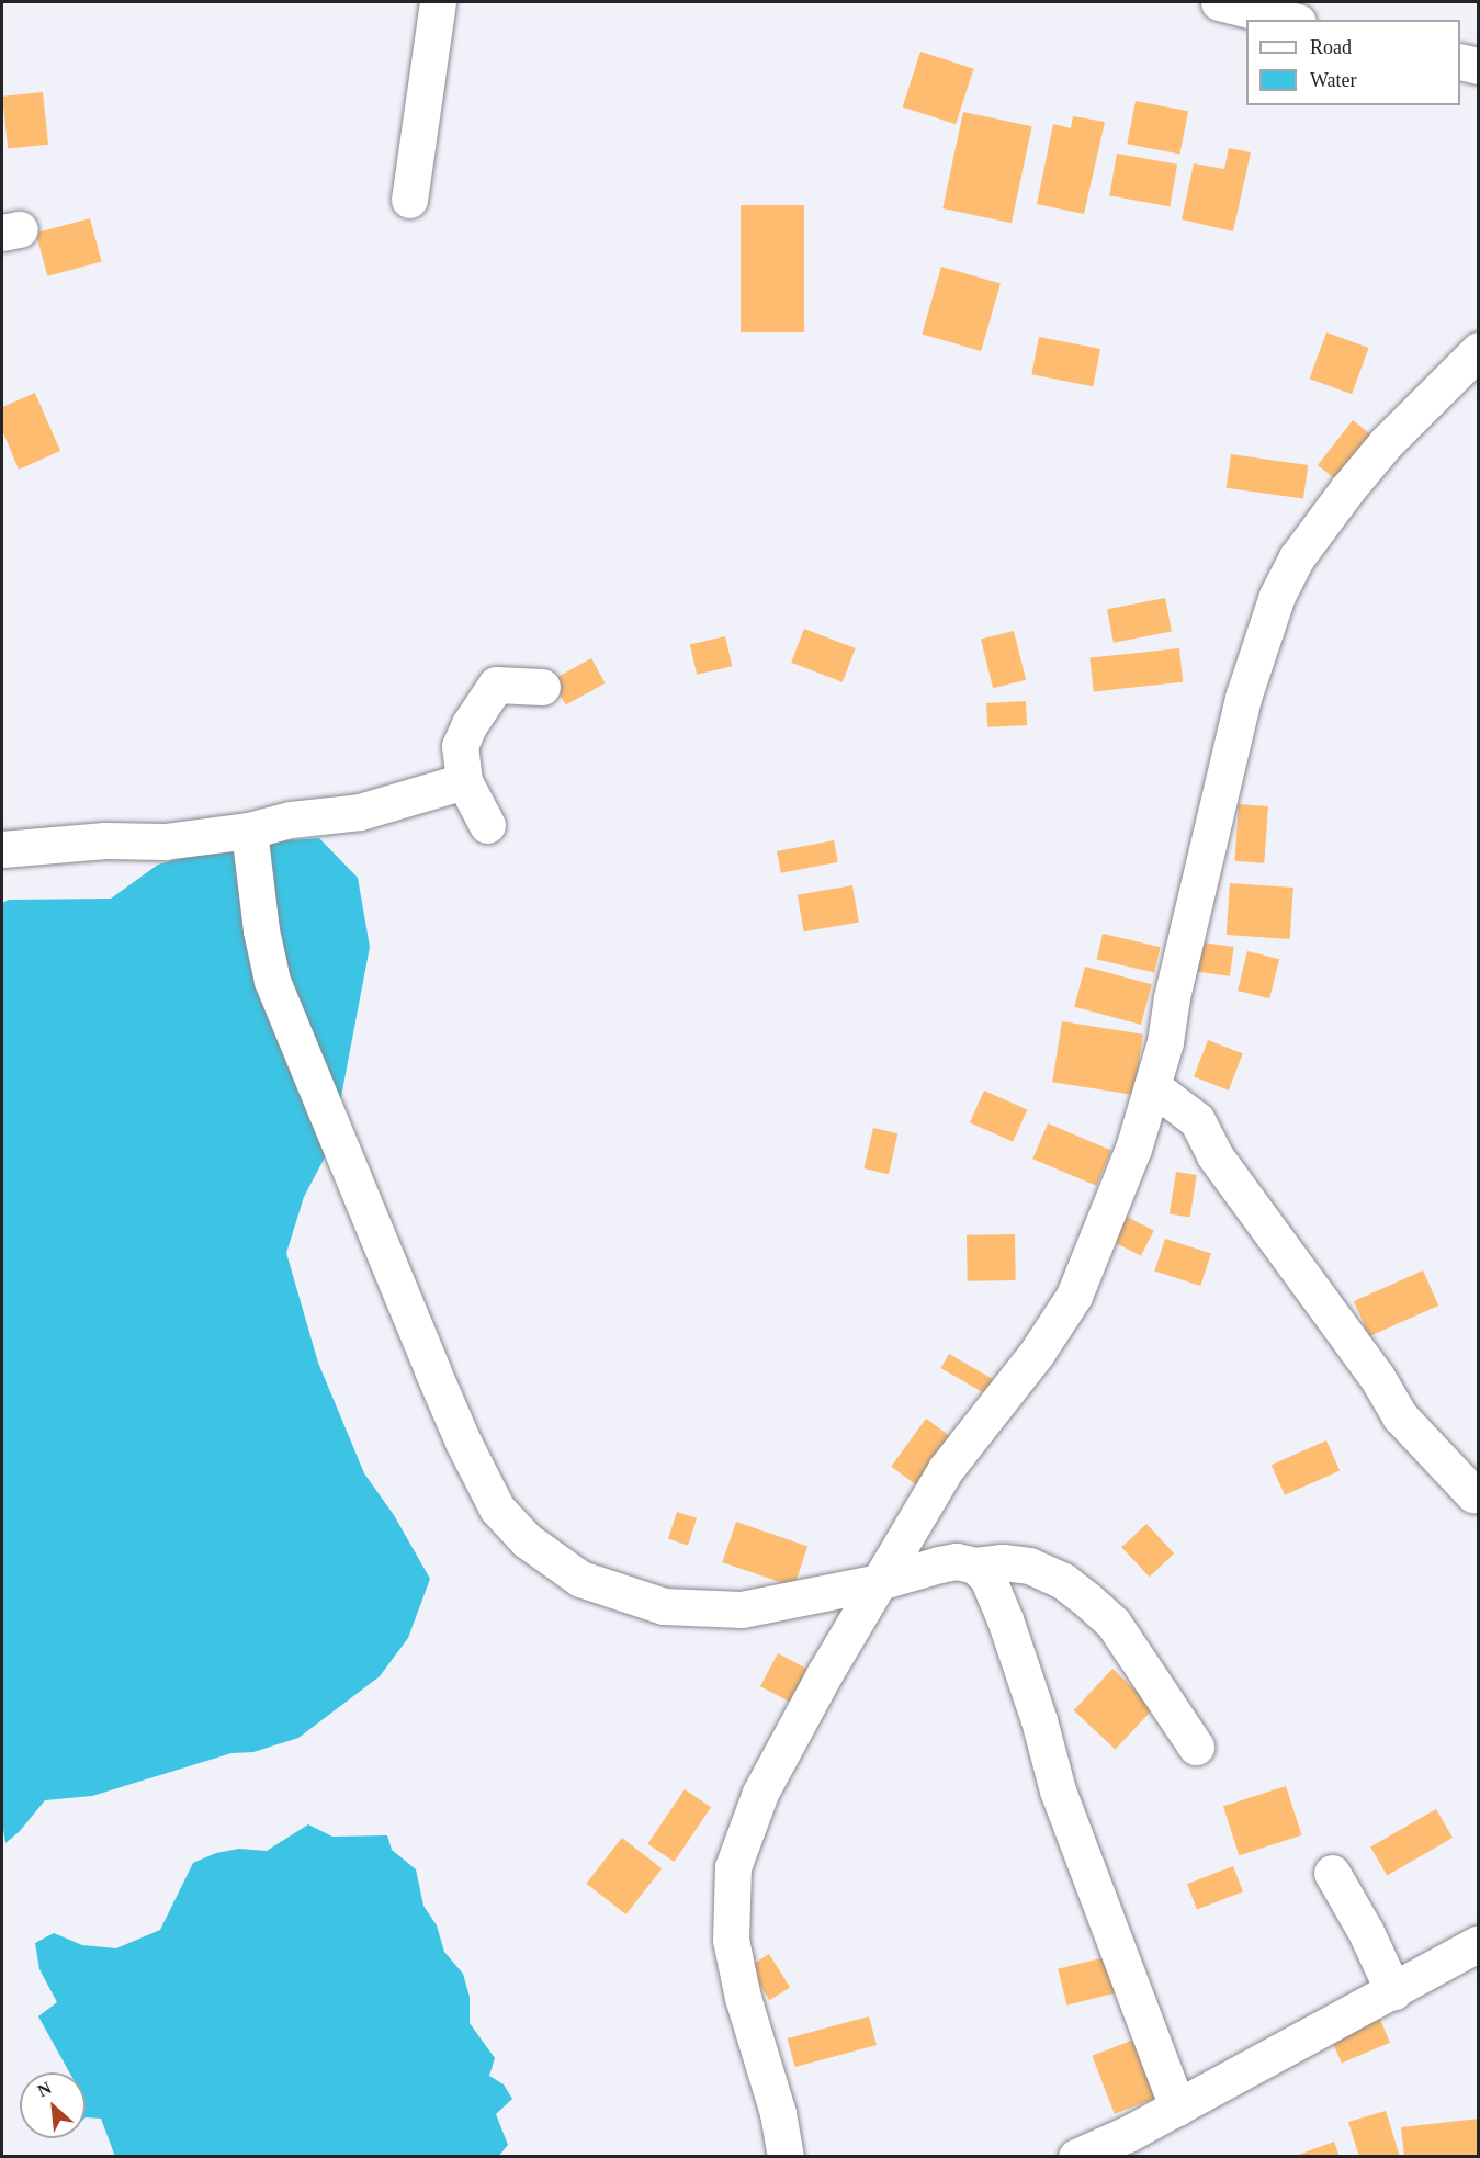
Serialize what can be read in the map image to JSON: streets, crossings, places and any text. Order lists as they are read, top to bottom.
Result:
{
  "legend": ["Road", "Water"],
  "north": "top left"
}
